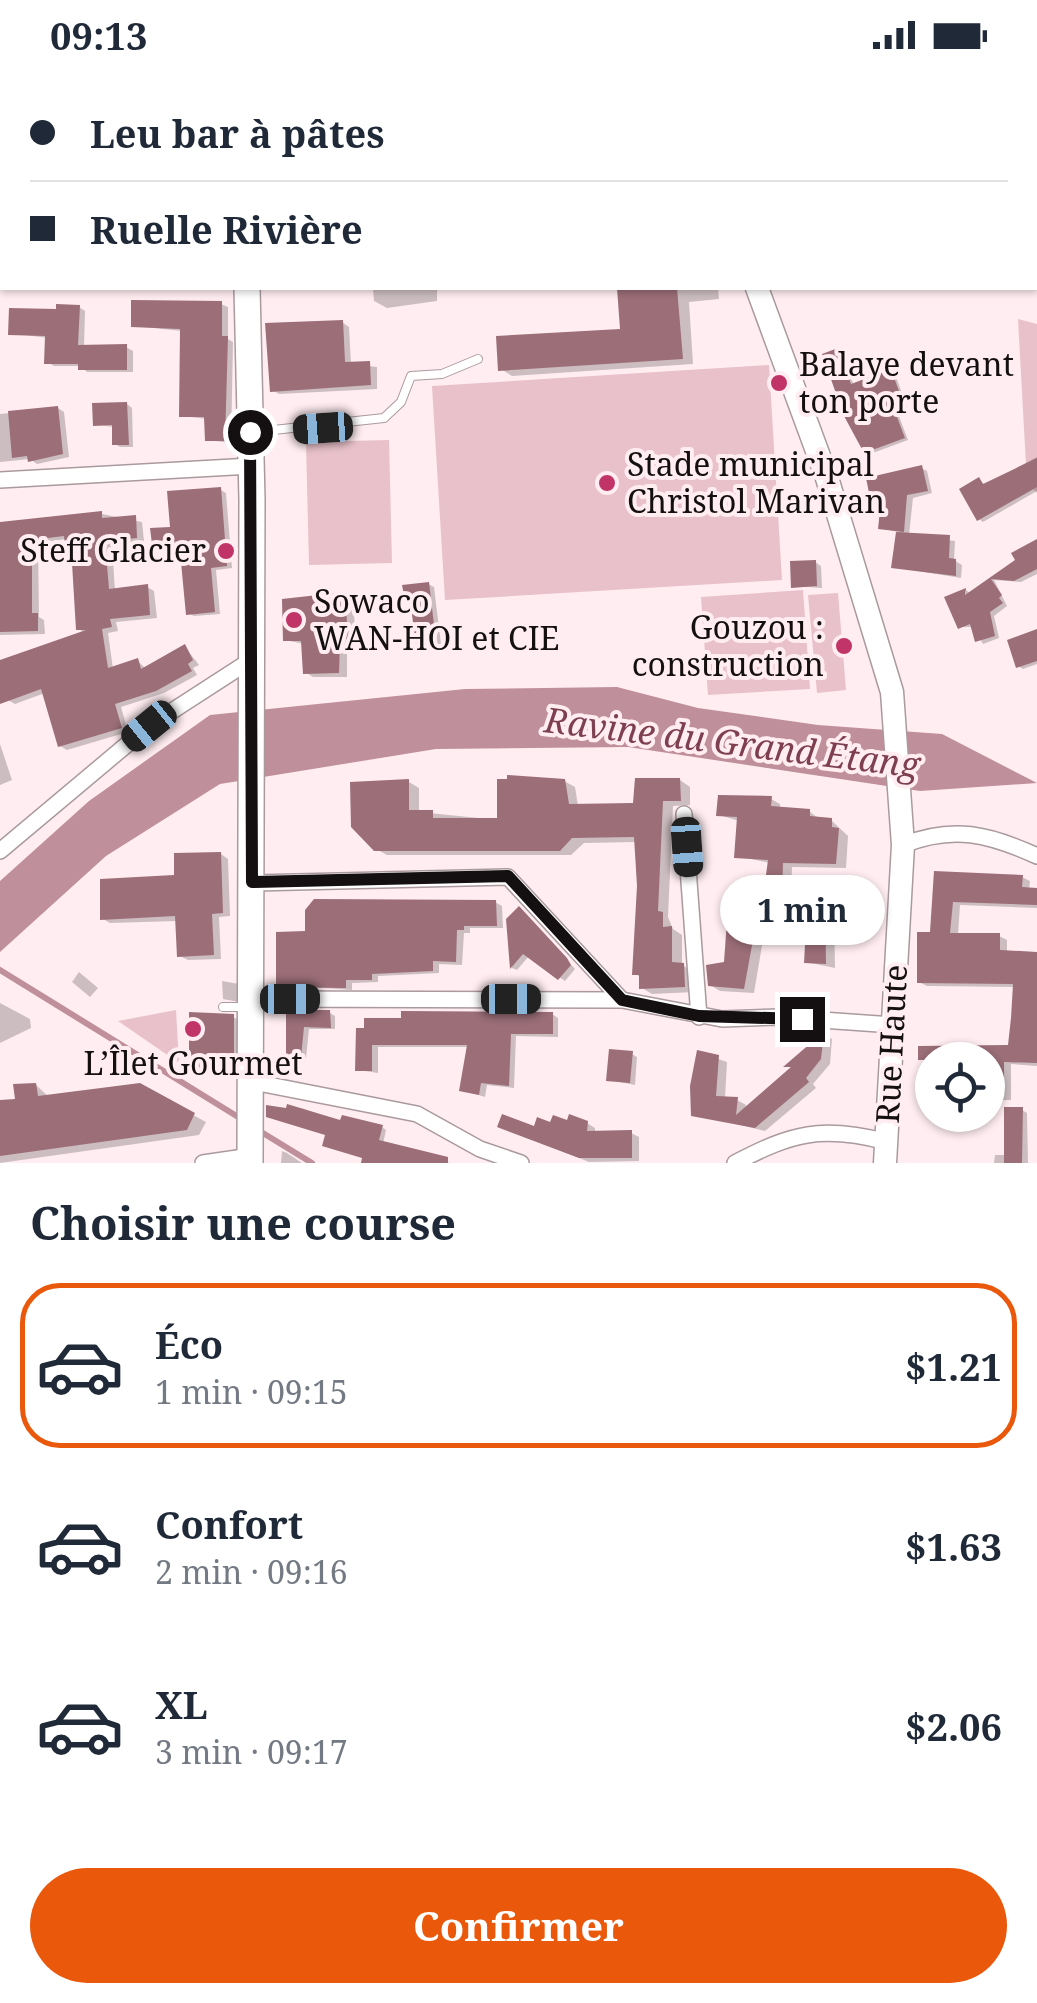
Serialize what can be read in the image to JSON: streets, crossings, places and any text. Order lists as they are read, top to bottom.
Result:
{
  "streets": {
    "main road": ["Rue Haute"]
  },
  "water": ["Ravine du Grand Étang"],
  "places": [
    "Balaye devant ton porte",
    "Stade municipal Christol Marivan",
    "Steff Glacier",
    "Sowaco WAN-HOI et CIE",
    "Gouzou : construction",
    "L’Îlet Gourmet"
  ],
  "page": {
    "status": "09:13",
    "banner": ["Leu bar à pâtes", "Ruelle Rivière"],
    "bubble": "1 min",
    "heading": "Choisir une course",
    "list": [
      {
        "name": "Éco",
        "note": "1 min · 09:15",
        "value": "$1.21"
      },
      {
        "name": "Confort",
        "note": "2 min · 09:16",
        "value": "$1.63"
      },
      {
        "name": "XL",
        "note": "3 min · 09:17",
        "value": "$2.06"
      }
    ],
    "buttons": "Confirmer"
  }
}
